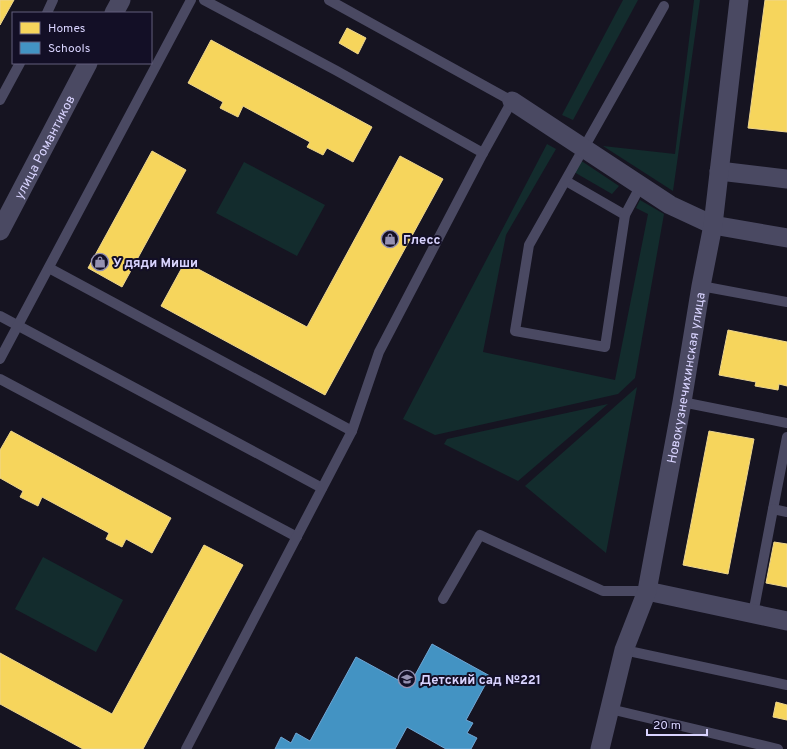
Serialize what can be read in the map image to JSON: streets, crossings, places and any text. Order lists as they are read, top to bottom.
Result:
{
  "streets": {
    "street": ["улица Романтиков", "Новокузнечихинская улица"]
  },
  "places": {
    "shop": ["Глесс", "У дяди Миши"],
    "school or university": ["Детский сад №221"]
  },
  "legend": ["Homes", "Schools"],
  "scale_bar": "20 m"
}
